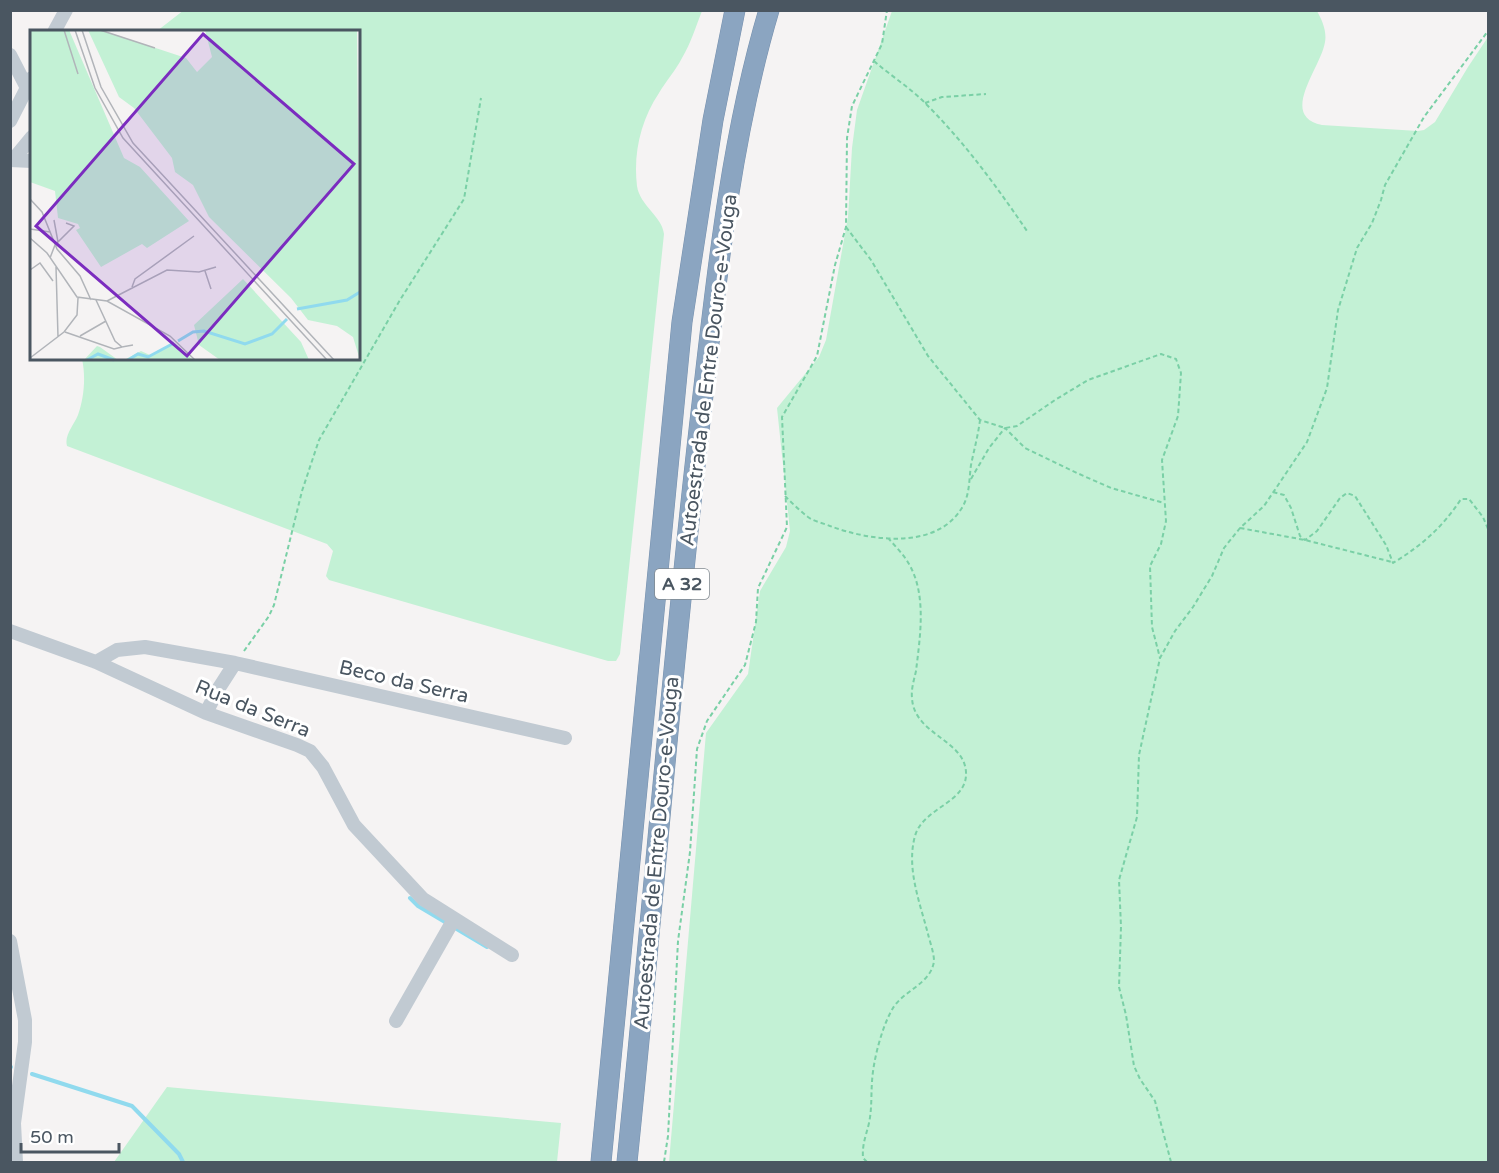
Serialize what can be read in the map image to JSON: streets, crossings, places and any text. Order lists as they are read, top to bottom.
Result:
{
  "streets": {
    "highway": ["Autoestrada de Entre Douro-e-Vouga", "A 32"],
    "street": ["Beco da Serra", "Rua da Serra"]
  },
  "crossings": [
    ["Beco da Serra", "Rua da Serra"]
  ],
  "scale_bar": "50 m"
}
